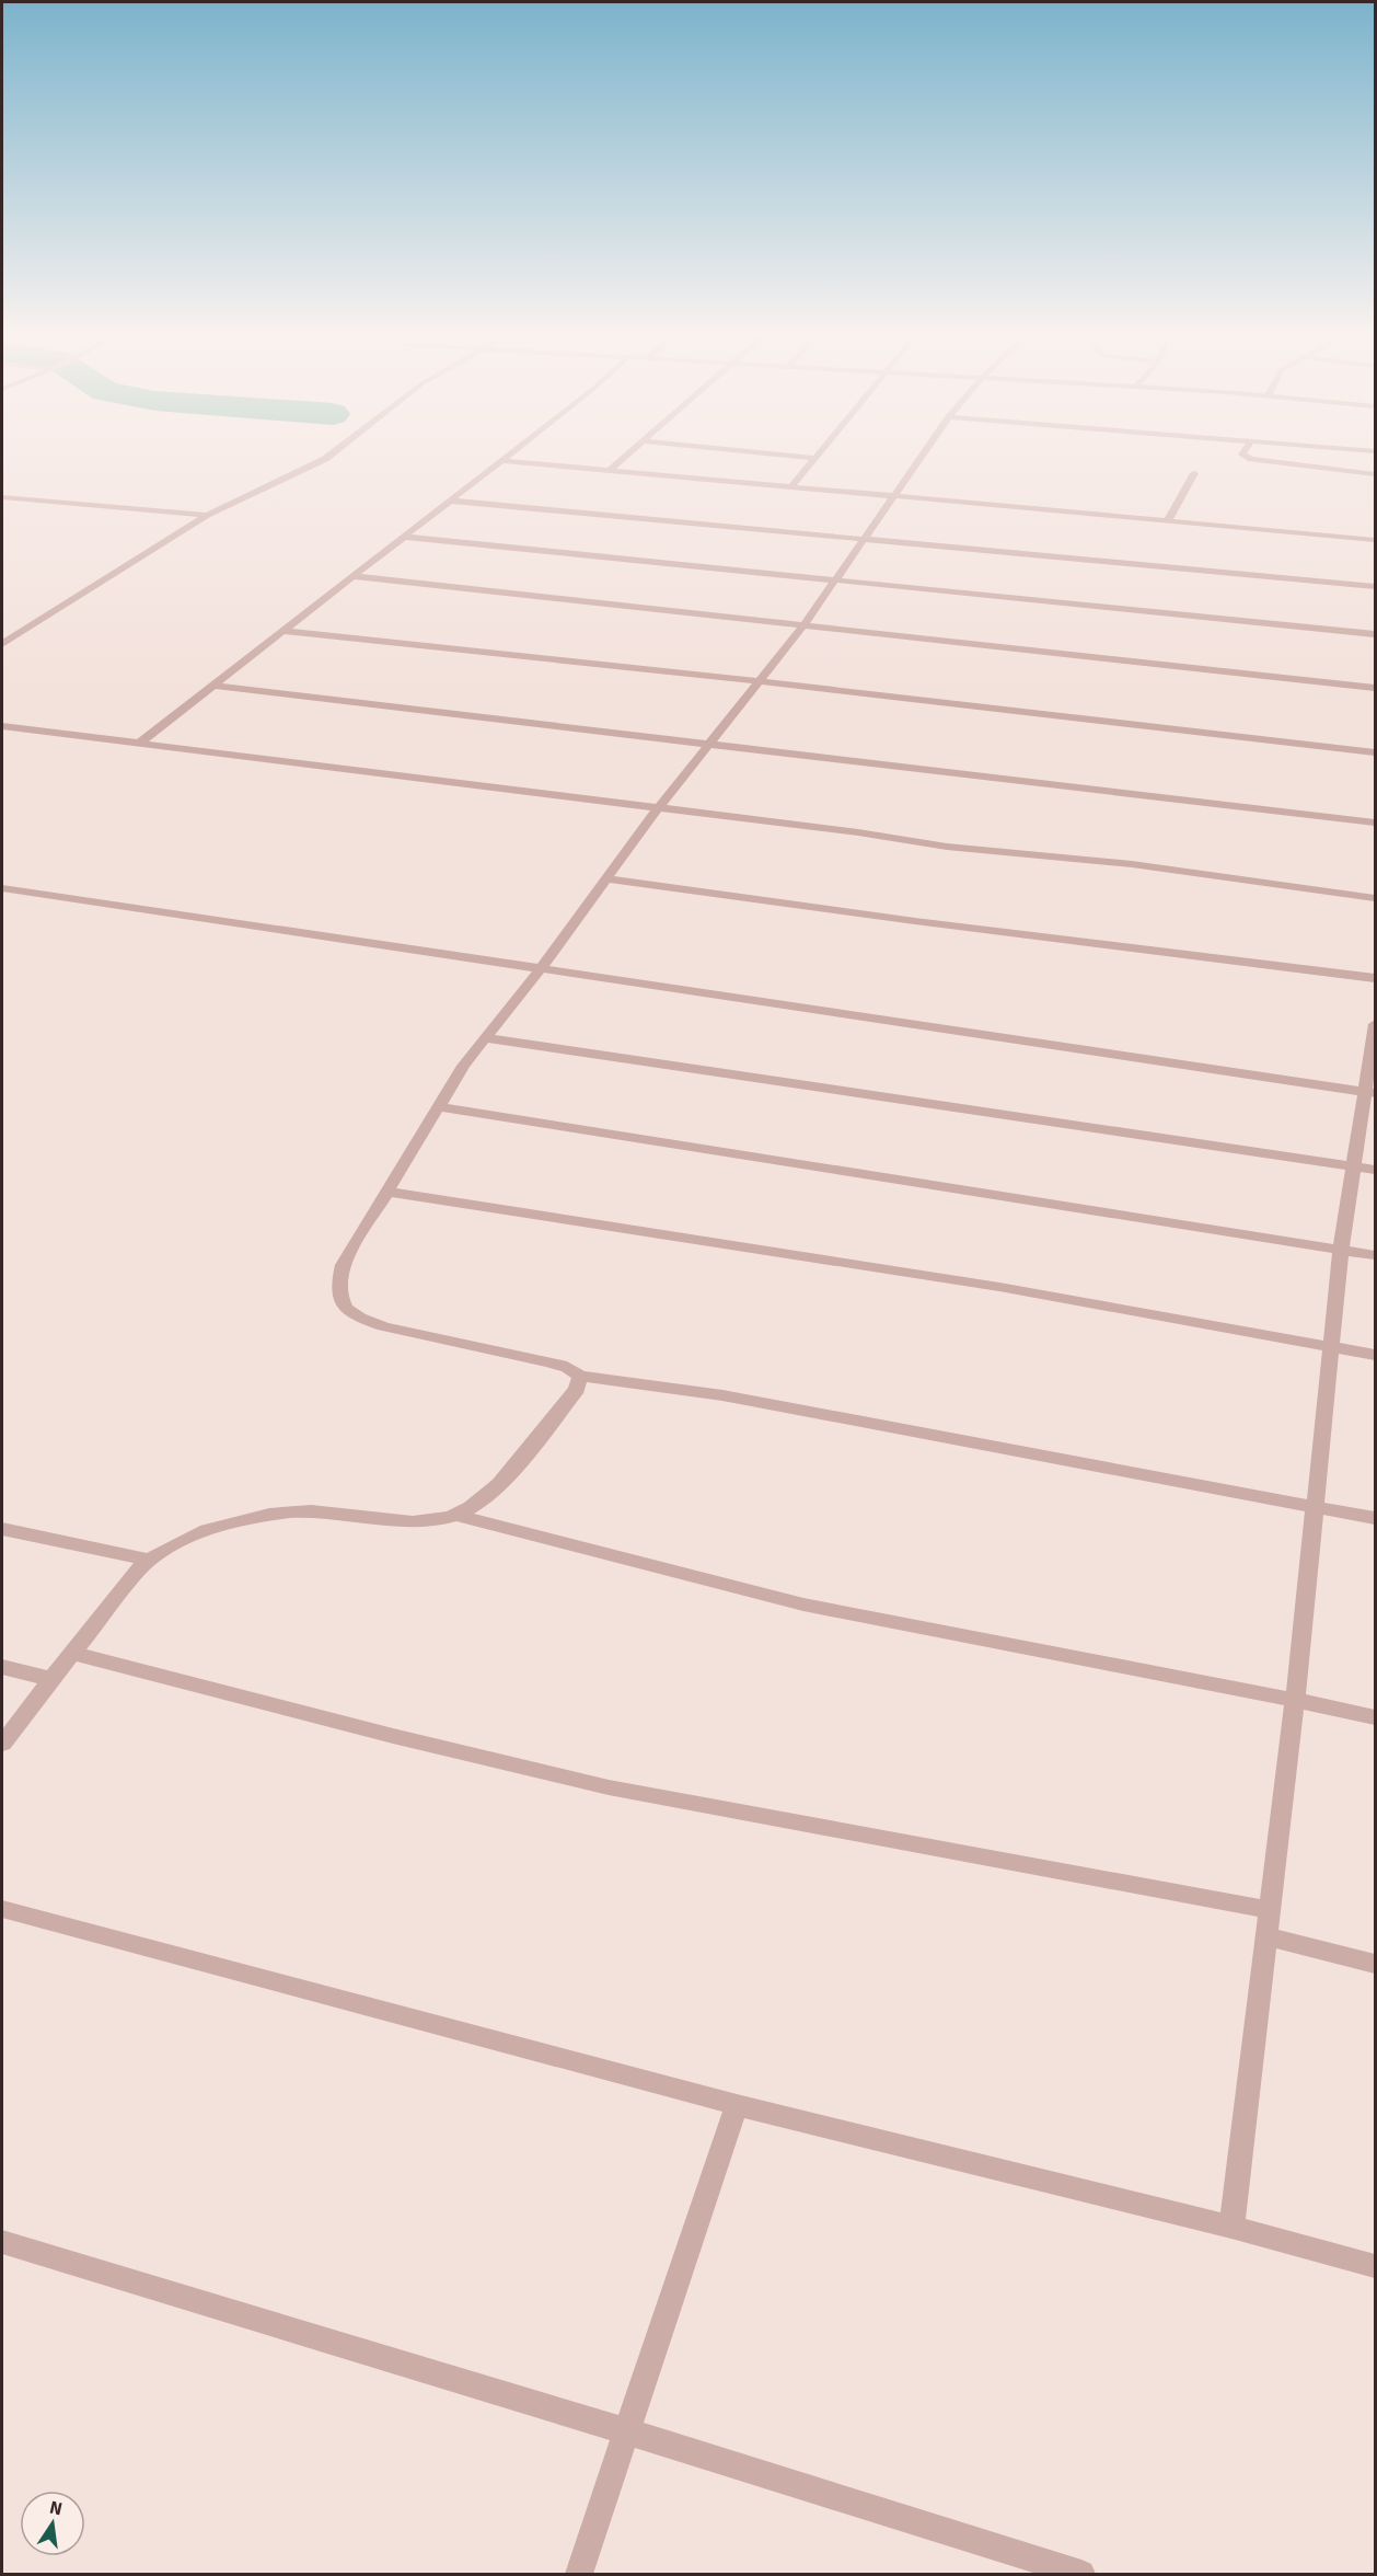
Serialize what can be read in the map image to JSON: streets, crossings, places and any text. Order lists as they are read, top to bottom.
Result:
{
  "north": "top"
}
